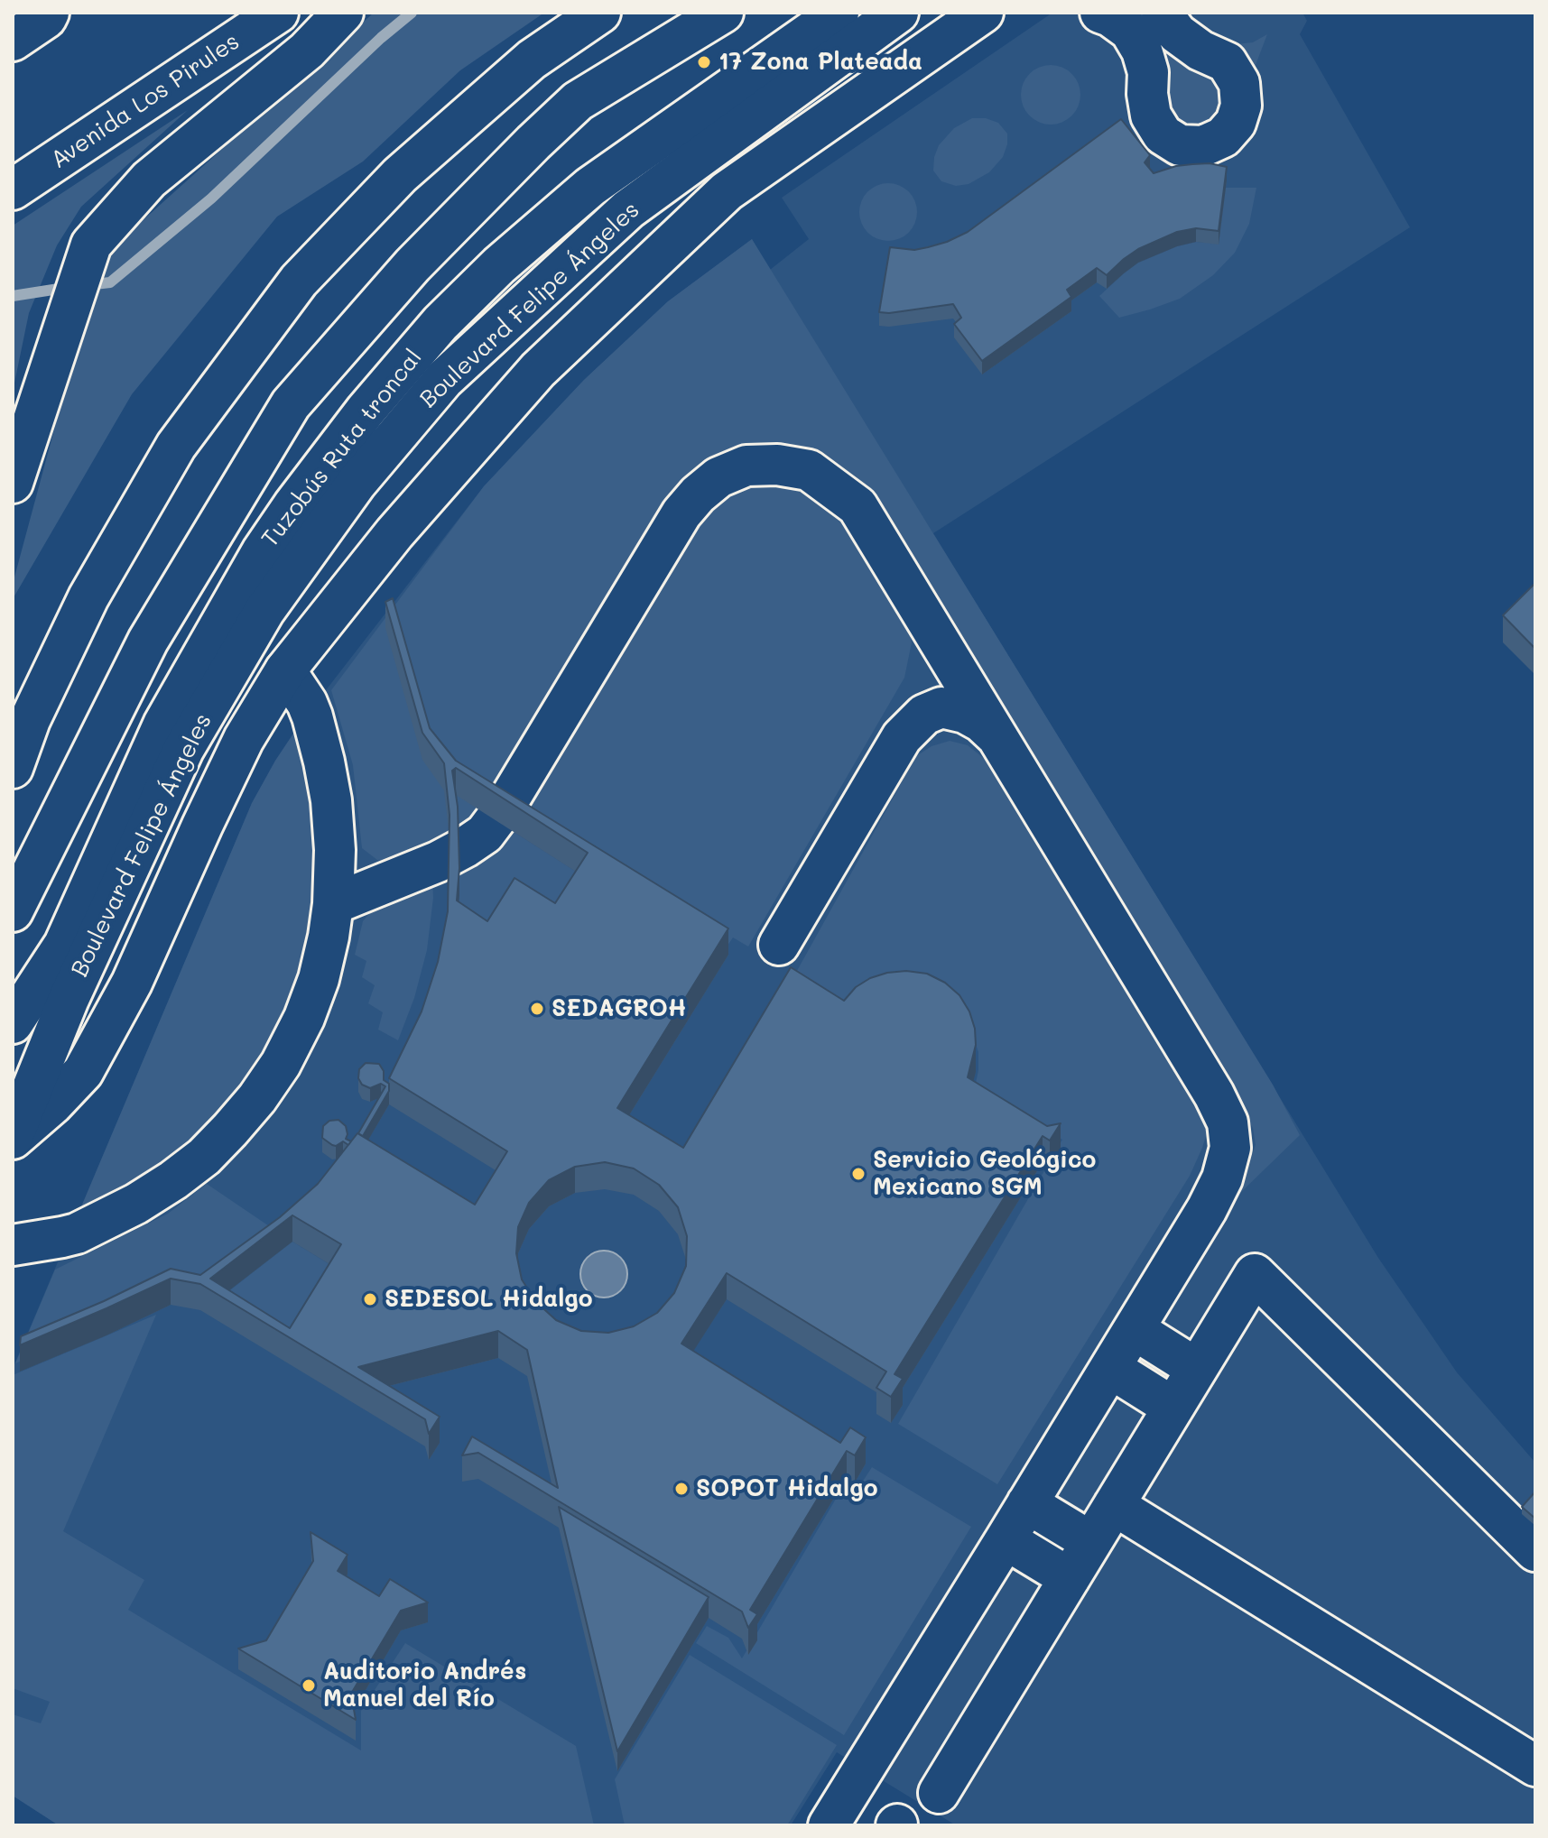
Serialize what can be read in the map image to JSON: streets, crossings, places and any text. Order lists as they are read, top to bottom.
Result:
{
  "streets": {
    "main road": ["Avenida Los Pirules", "Boulevard Felipe Ángeles", "Tuzobús Ruta troncal"]
  },
  "places": [
    "17 Zona Plateada",
    "SEDAGROH",
    "Servicio Geológico Mexicano SGM",
    "SEDESOL Hidalgo",
    "SOPOT Hidalgo",
    "Auditorio Andrés Manuel del Río"
  ]
}
